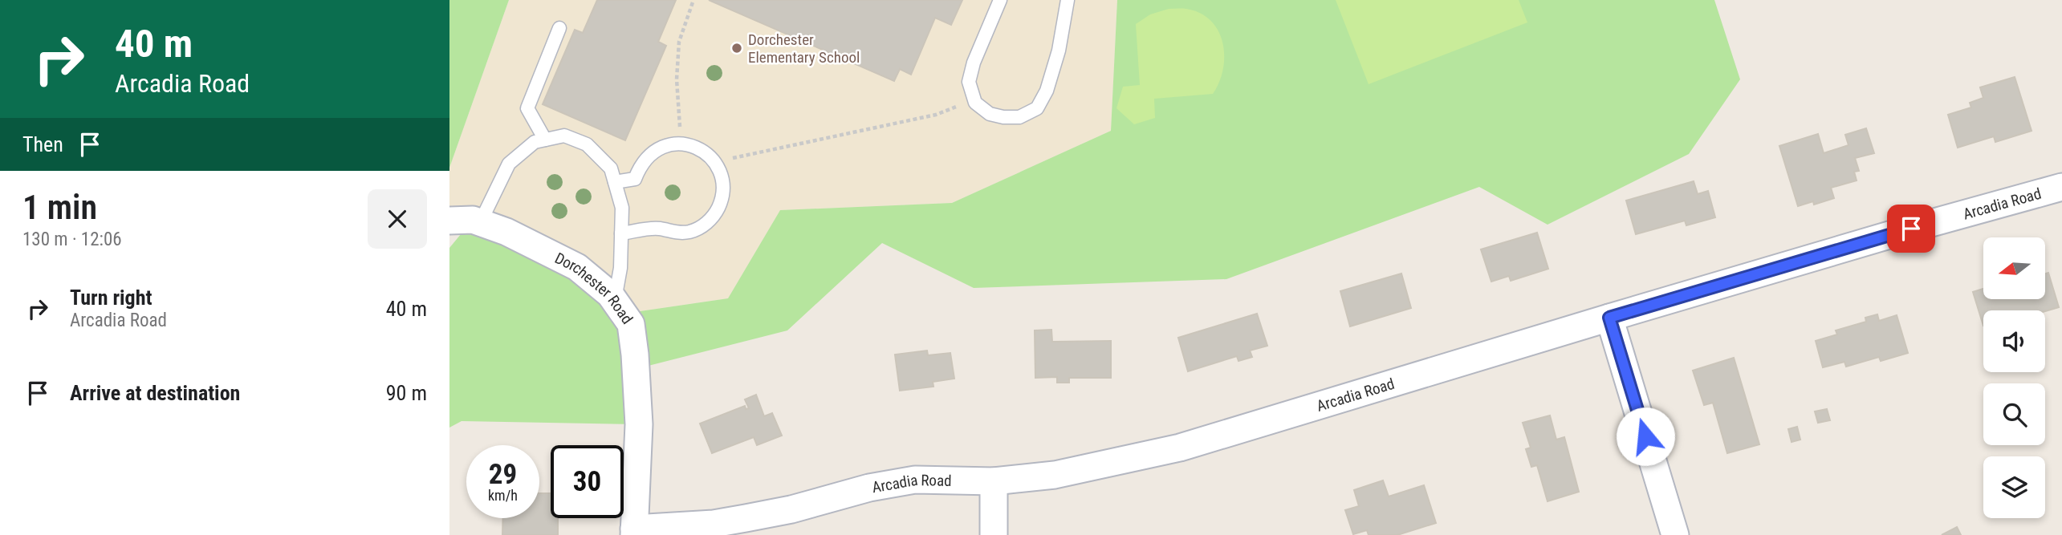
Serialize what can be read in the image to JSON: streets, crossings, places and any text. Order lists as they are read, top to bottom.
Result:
{
  "streets": {
    "street": ["Arcadia Road", "Dorchester Road"]
  },
  "crossings": [
    ["Arcadia Road", "Dorchester Road"]
  ],
  "places": ["Dorchester Elementary School"],
  "north": "left",
  "page": {
    "turn": ["40 m", "Arcadia Road"],
    "then": "Then",
    "heading": ["1 min", "130 m · 12:06"],
    "list": [
      {
        "name": "Turn right",
        "note": "Arcadia Road",
        "value": "40 m"
      },
      {
        "name": "Arrive at destination",
        "value": "90 m"
      }
    ],
    "speed": "29 km/h",
    "limit": "30"
  }
}
